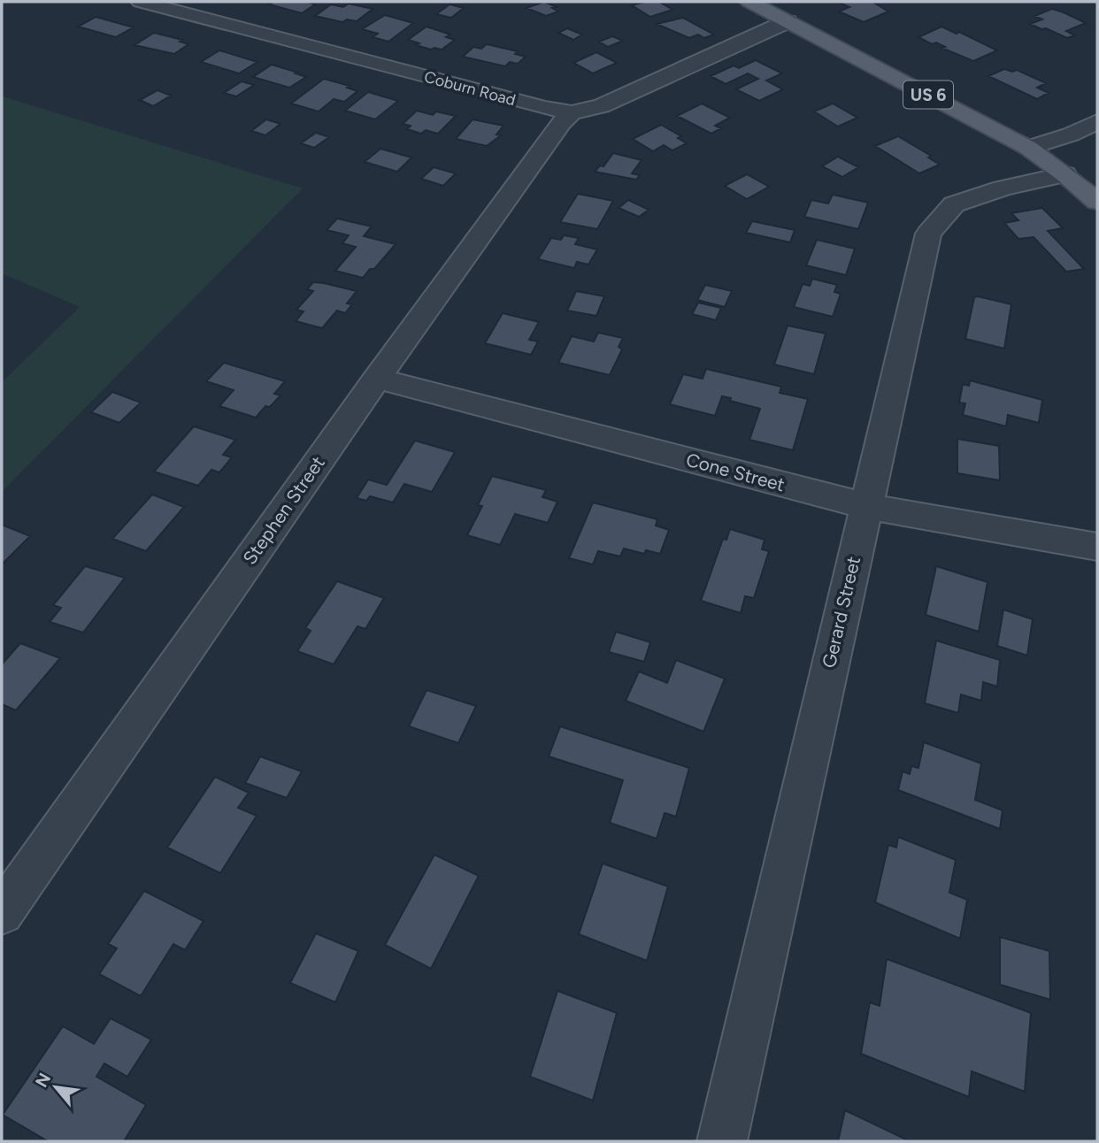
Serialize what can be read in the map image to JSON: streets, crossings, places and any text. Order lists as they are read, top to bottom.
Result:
{
  "streets": {
    "main road": ["US 6"],
    "street": [
      "Coburn Road",
      "Cone Street",
      "Stephen Street",
      "Gerard Street"
    ]
  },
  "crossings": [
    ["Coburn Road", "US 6"],
    ["Coburn Road", "Stephen Street"],
    ["US 6", "Gerard Street"],
    ["Cone Street", "Stephen Street"],
    ["Cone Street", "Gerard Street"]
  ],
  "north": "top left"
}
